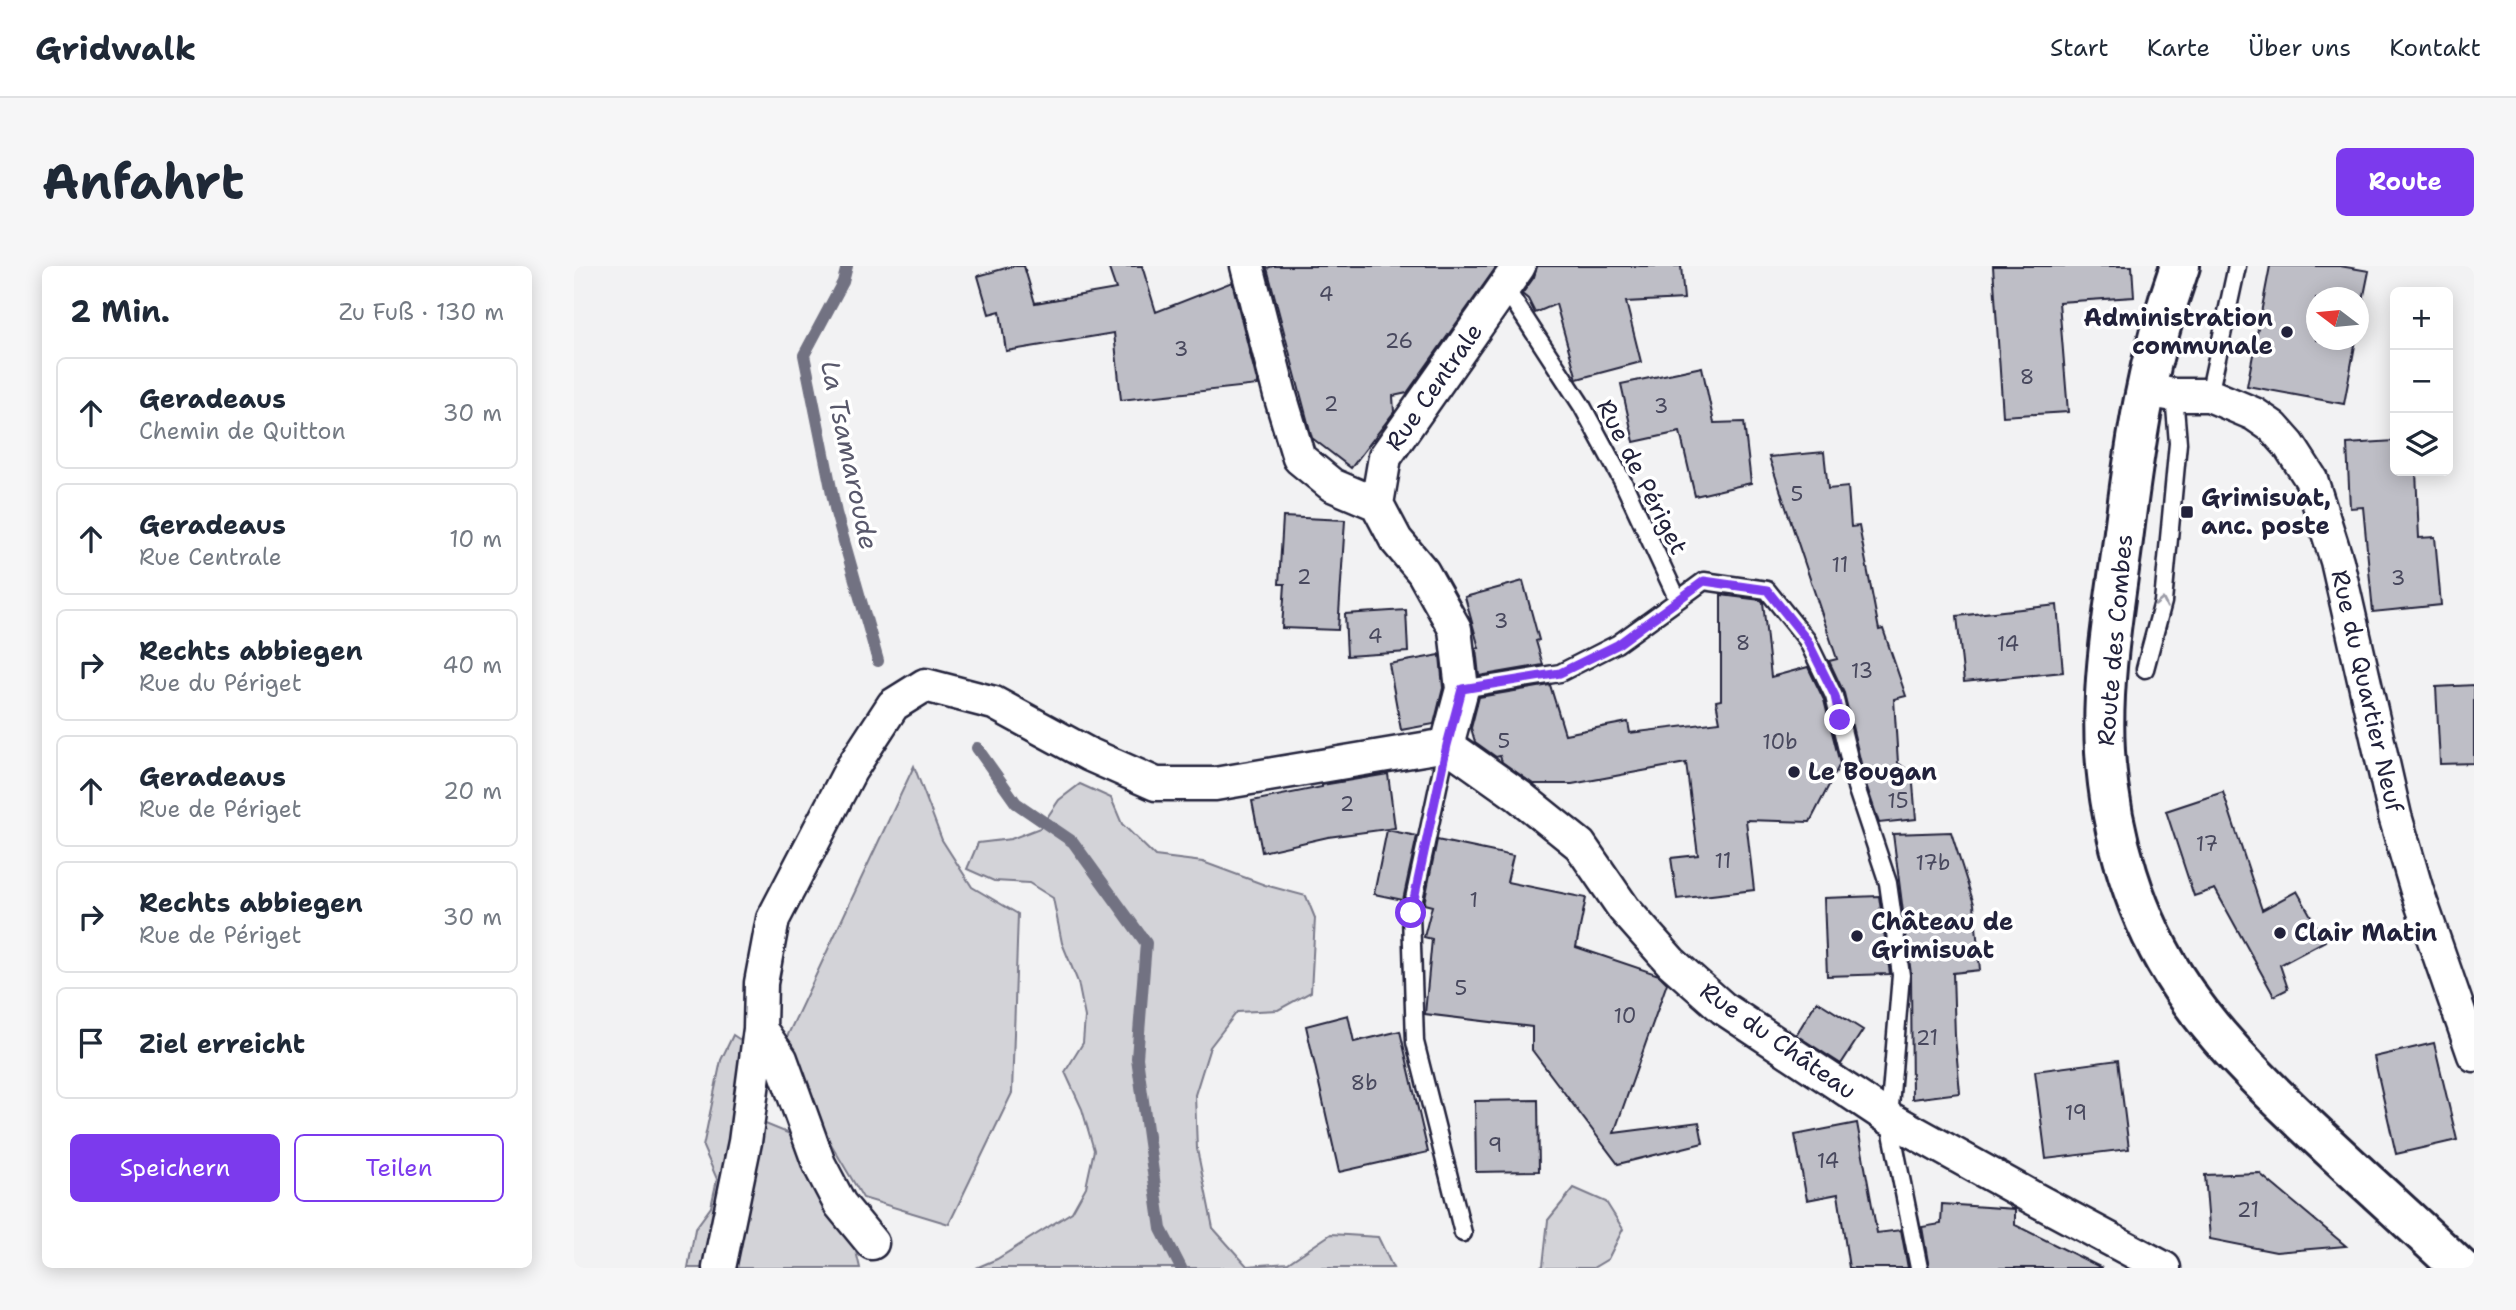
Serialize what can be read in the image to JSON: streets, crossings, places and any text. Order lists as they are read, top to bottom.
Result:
{
  "streets": {
    "street": [
      "Rue Centrale",
      "Route des Combes",
      "Rue du Quartier Neuf",
      "Rue du Château"
    ],
    "lane": ["Rue de Périget"]
  },
  "crossings": [
    ["Rue Centrale", "Rue de Périget"],
    ["Rue de Périget", "Rue du Château"],
    ["Route des Combes", "Rue du Quartier Neuf"]
  ],
  "water": ["La Tsamaroude"],
  "places": {
    "other": [
      "Administration communale",
      "Le Bougan",
      "Clair Matin",
      "Château de Grimisuat"
    ],
    "transit": ["Grimisuat, anc. poste"]
  },
  "house_numbers": [
    "4",
    "26",
    "3",
    "8",
    "2",
    "3",
    "5",
    "11",
    "2",
    "3",
    "3",
    "4",
    "8",
    "14",
    "13",
    "5",
    "10b",
    "15",
    "2",
    "17",
    "11",
    "17b",
    "1",
    "5",
    "10",
    "21",
    "8b",
    "19",
    "9",
    "14",
    "21"
  ],
  "north": "left",
  "page": {
    "header": "Gridwalk",
    "nav": [
      "Start",
      "Karte",
      "Über uns",
      "Kontakt"
    ],
    "buttons": [
      "Route",
      ["Speichern", "Teilen"]
    ],
    "title": "Anfahrt",
    "heading": ["2 Min.", "Zu Fuß · 130 m"],
    "map_buttons": ["+", "−"],
    "list": [
      ["Geradeaus", "Chemin de Quitton", "30 m"],
      ["Geradeaus", "Rue Centrale", "10 m"],
      ["Rechts abbiegen", "Rue du Périget", "40 m"],
      ["Geradeaus", "Rue de Périget", "20 m"],
      ["Rechts abbiegen", "Rue de Périget", "30 m"],
      "Ziel erreicht"
    ]
  }
}
